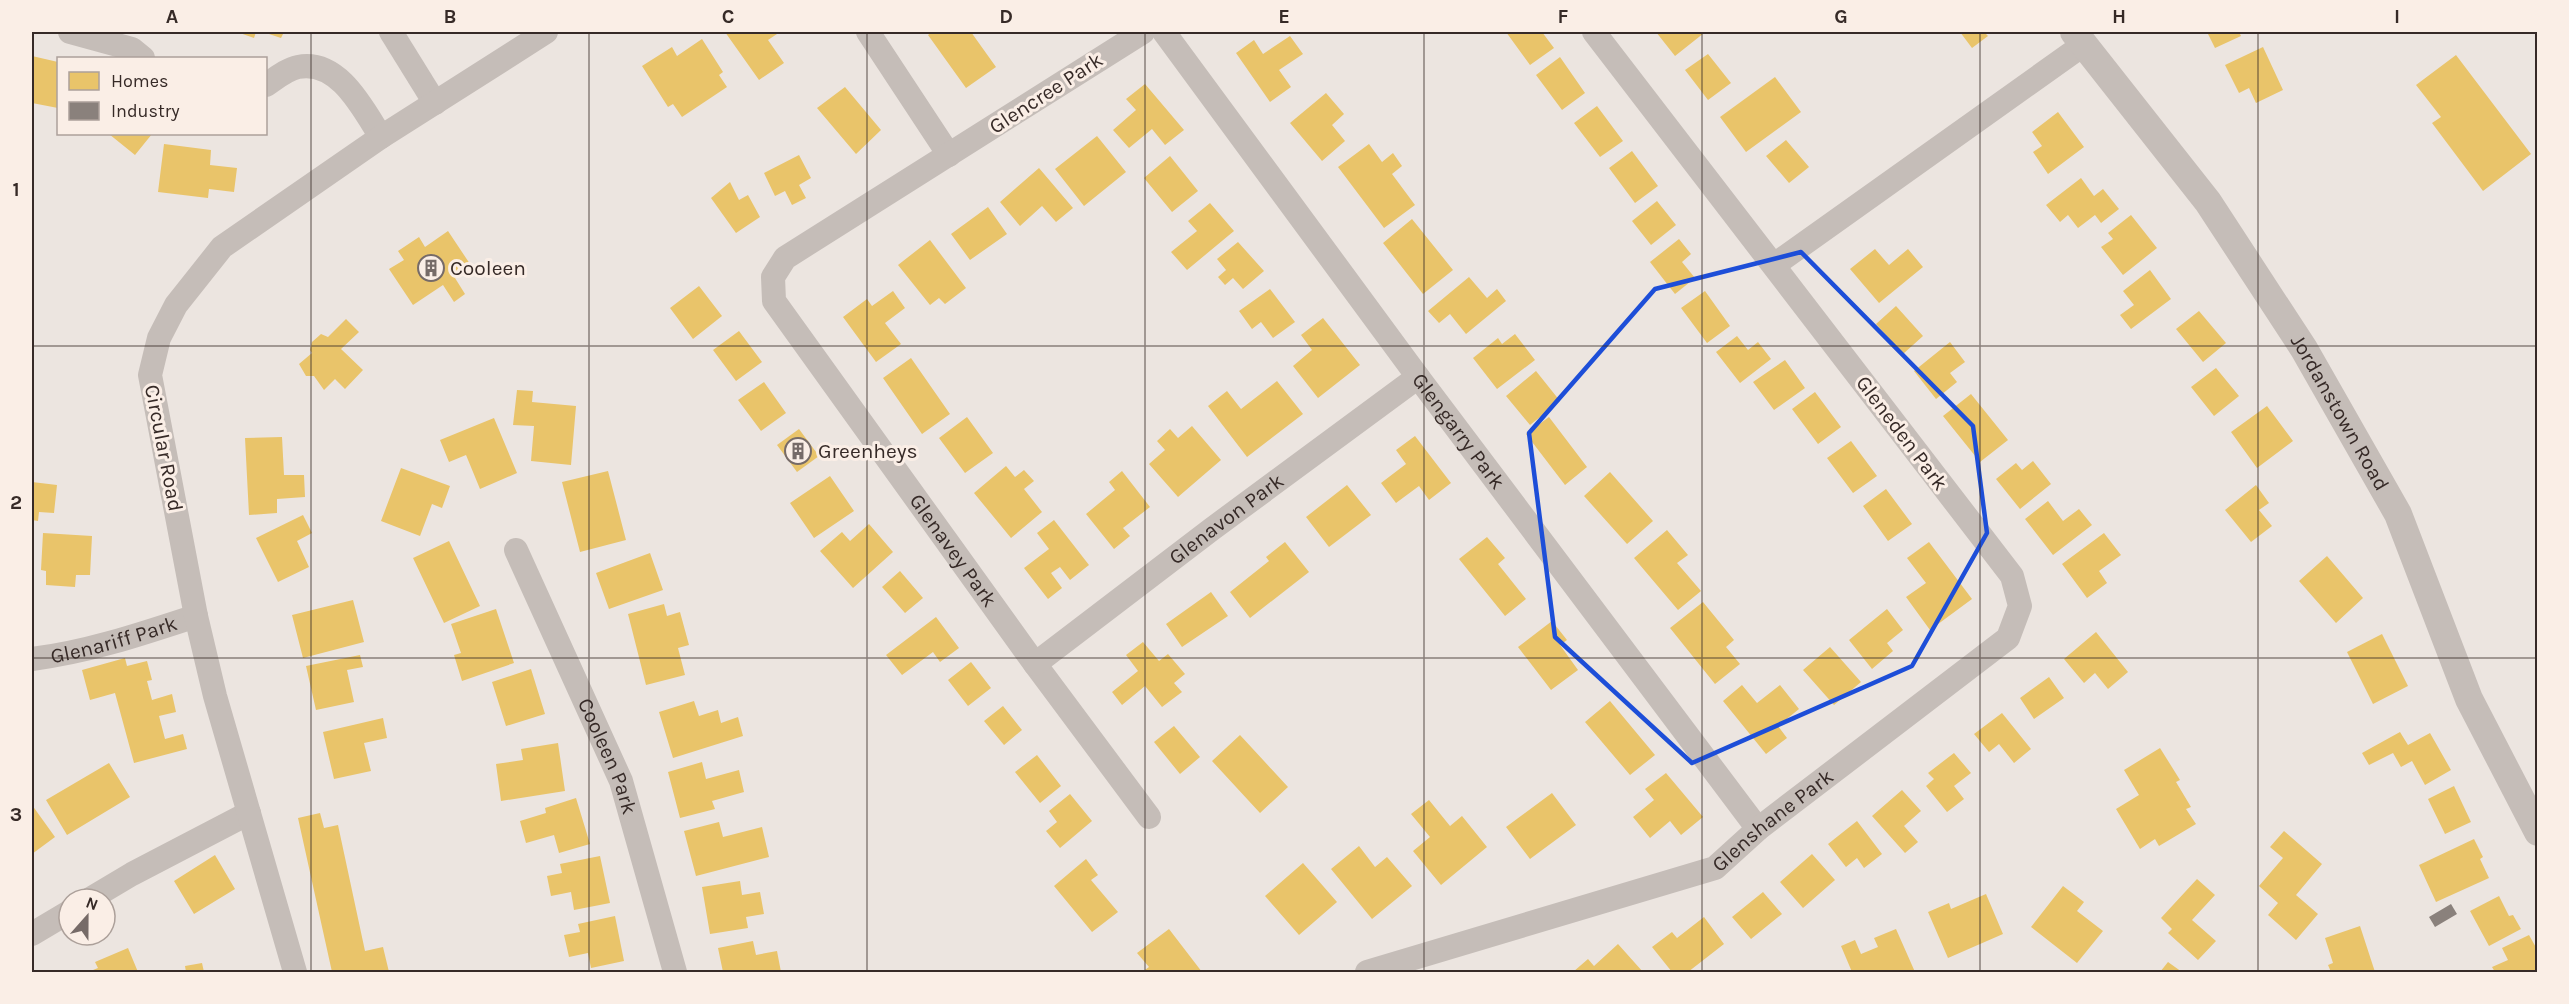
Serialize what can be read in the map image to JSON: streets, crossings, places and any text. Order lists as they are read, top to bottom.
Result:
{
  "streets": {
    "street": [
      "Glencree Park",
      "Jordanstown Road",
      "Glengarry Park",
      "Gleneden Park",
      "Circular Road",
      "Glenavon Park",
      "Glenavey Park",
      "Glenariff Park",
      "Cooleen Park",
      "Glenshane Park"
    ]
  },
  "crossings": [
    ["Glencree Park", "Glenavey Park"],
    ["Glengarry Park", "Glenavon Park"],
    ["Glengarry Park", "Glenshane Park"],
    ["Gleneden Park", "Glenshane Park"],
    ["Circular Road", "Glenariff Park"],
    ["Glenavon Park", "Glenavey Park"]
  ],
  "places": {
    "building": ["Cooleen", "Greenheys"]
  },
  "legend": ["Homes", "Industry"],
  "north": "top",
  "grid": {
    "columns": [
      "A",
      "B",
      "C",
      "D",
      "E",
      "F",
      "G",
      "H",
      "I"
    ],
    "rows": ["1", "2", "3"]
  }
}
